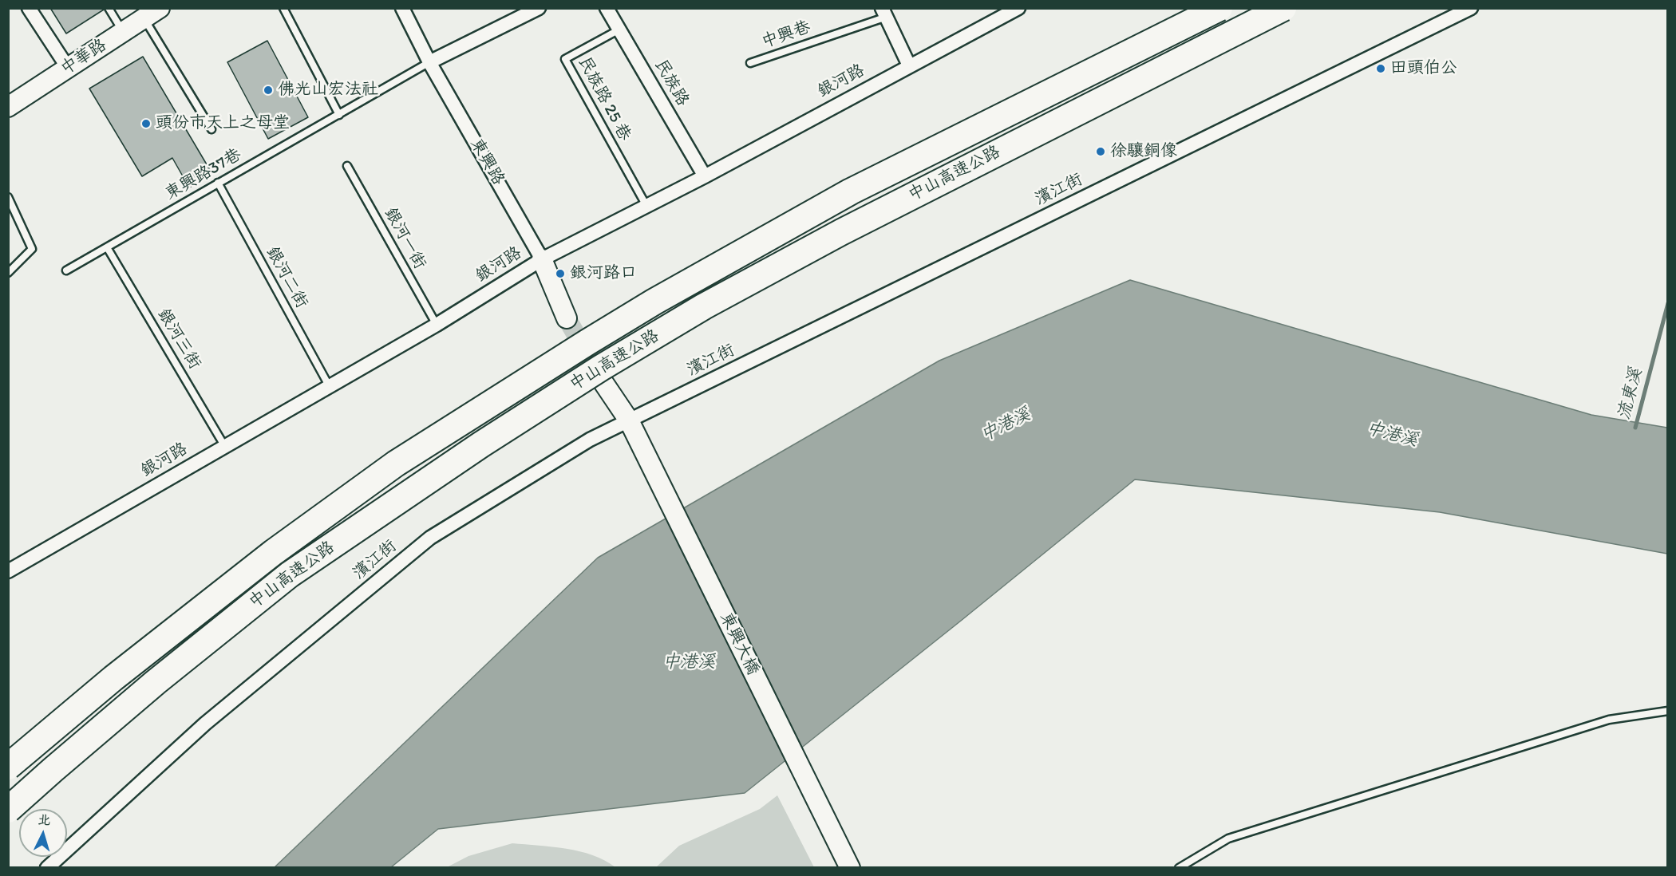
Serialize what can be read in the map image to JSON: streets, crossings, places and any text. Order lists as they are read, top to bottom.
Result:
{
  "streets": {
    "highway": ["中山高速公路"],
    "street": [
      "中華路",
      "銀河路",
      "民族路",
      "東興路",
      "濱江街",
      "東興大橋"
    ],
    "lane": [
      "中興巷",
      "民族路 25 巷",
      "東興路37巷",
      "銀河一街",
      "銀河二街",
      "銀河三街"
    ]
  },
  "crossings": [
    ["銀河路", "民族路"],
    ["銀河路", "民族路 25 巷"],
    ["銀河路", "東興路"],
    ["銀河路", "銀河一街"],
    ["銀河路", "銀河二街"],
    ["銀河路", "銀河三街"],
    ["民族路", "民族路 25 巷"],
    ["東興路", "東興路37巷"],
    ["東興路37巷", "銀河二街"],
    ["東興路37巷", "銀河三街"],
    ["濱江街", "東興大橋"]
  ],
  "water": ["流東溪", "中港溪"],
  "places": [
    "田頭伯公",
    "佛光山宏法社",
    "頭份市天上之母堂",
    "徐驤銅像",
    "銀河路口"
  ],
  "north": "top"
}
